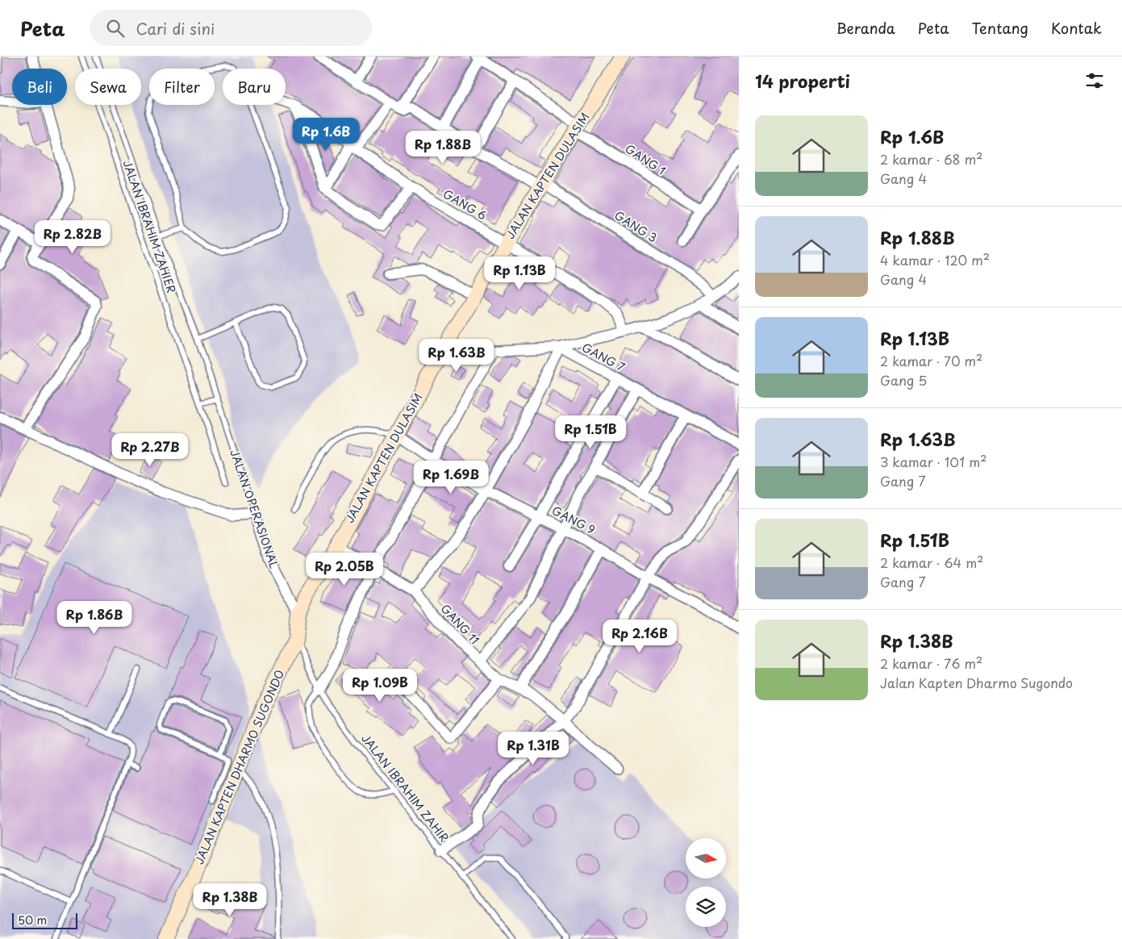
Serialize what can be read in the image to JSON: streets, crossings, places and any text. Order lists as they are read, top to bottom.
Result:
{
  "streets": {
    "main road": ["JALAN KAPTEN DULASIM", "JALAN KAPTEN DHARMO SUGONDO"],
    "street": [
      "GANG 1",
      "GANG 6",
      "GANG 3",
      "GANG 7",
      "JALAN OPERASIONAL",
      "GANG 9",
      "GANG 11"
    ],
    "lane": ["JALAN IBRAHIM ZAHIER", "JALAN IBRAHIM ZAHIR"]
  },
  "crossings": [
    ["GANG 1", "JALAN KAPTEN DULASIM"],
    ["JALAN KAPTEN DULASIM", "GANG 6"],
    ["JALAN KAPTEN DULASIM", "GANG 3"],
    ["JALAN KAPTEN DULASIM", "JALAN OPERASIONAL"],
    ["JALAN KAPTEN DULASIM", "GANG 9"],
    ["JALAN KAPTEN DULASIM", "GANG 11"],
    ["JALAN IBRAHIM ZAHIER", "JALAN OPERASIONAL"],
    ["JALAN KAPTEN DHARMO SUGONDO", "JALAN IBRAHIM ZAHIR"]
  ],
  "scale_bar": "50 m",
  "north": "right",
  "page": {
    "header": "Peta",
    "search": "Cari di sini",
    "nav": [
      "Beranda",
      "Peta",
      "Tentang",
      "Kontak"
    ],
    "heading": "14 properti",
    "chip": [
      "Beli",
      "Sewa",
      "Filter",
      "Baru"
    ],
    "list": [
      {
        "name": "Rp 1.6B",
        "note": "2 kamar · 68 m² · Gang 4"
      },
      {
        "name": "Rp 1.88B",
        "note": "4 kamar · 120 m² · Gang 4"
      },
      {
        "name": "Rp 1.13B",
        "note": "2 kamar · 70 m² · Gang 5"
      },
      {
        "name": "Rp 1.63B",
        "note": "3 kamar · 101 m² · Gang 7"
      },
      {
        "name": "Rp 1.51B",
        "note": "2 kamar · 64 m² · Gang 7"
      },
      {
        "name": "Rp 1.38B",
        "note": "2 kamar · 76 m² · Jalan Kapten Dharmo Sugondo"
      }
    ],
    "price": [
      "Rp 1.6B",
      "Rp 1.88B",
      "Rp 2.82B",
      "Rp 1.13B",
      "Rp 1.63B",
      "Rp 1.51B",
      "Rp 2.27B",
      "Rp 1.69B",
      "Rp 2.05B",
      "Rp 1.86B",
      "Rp 2.16B",
      "Rp 1.09B",
      "Rp 1.31B",
      "Rp 1.38B"
    ],
    "scale": "50 m"
  }
}
